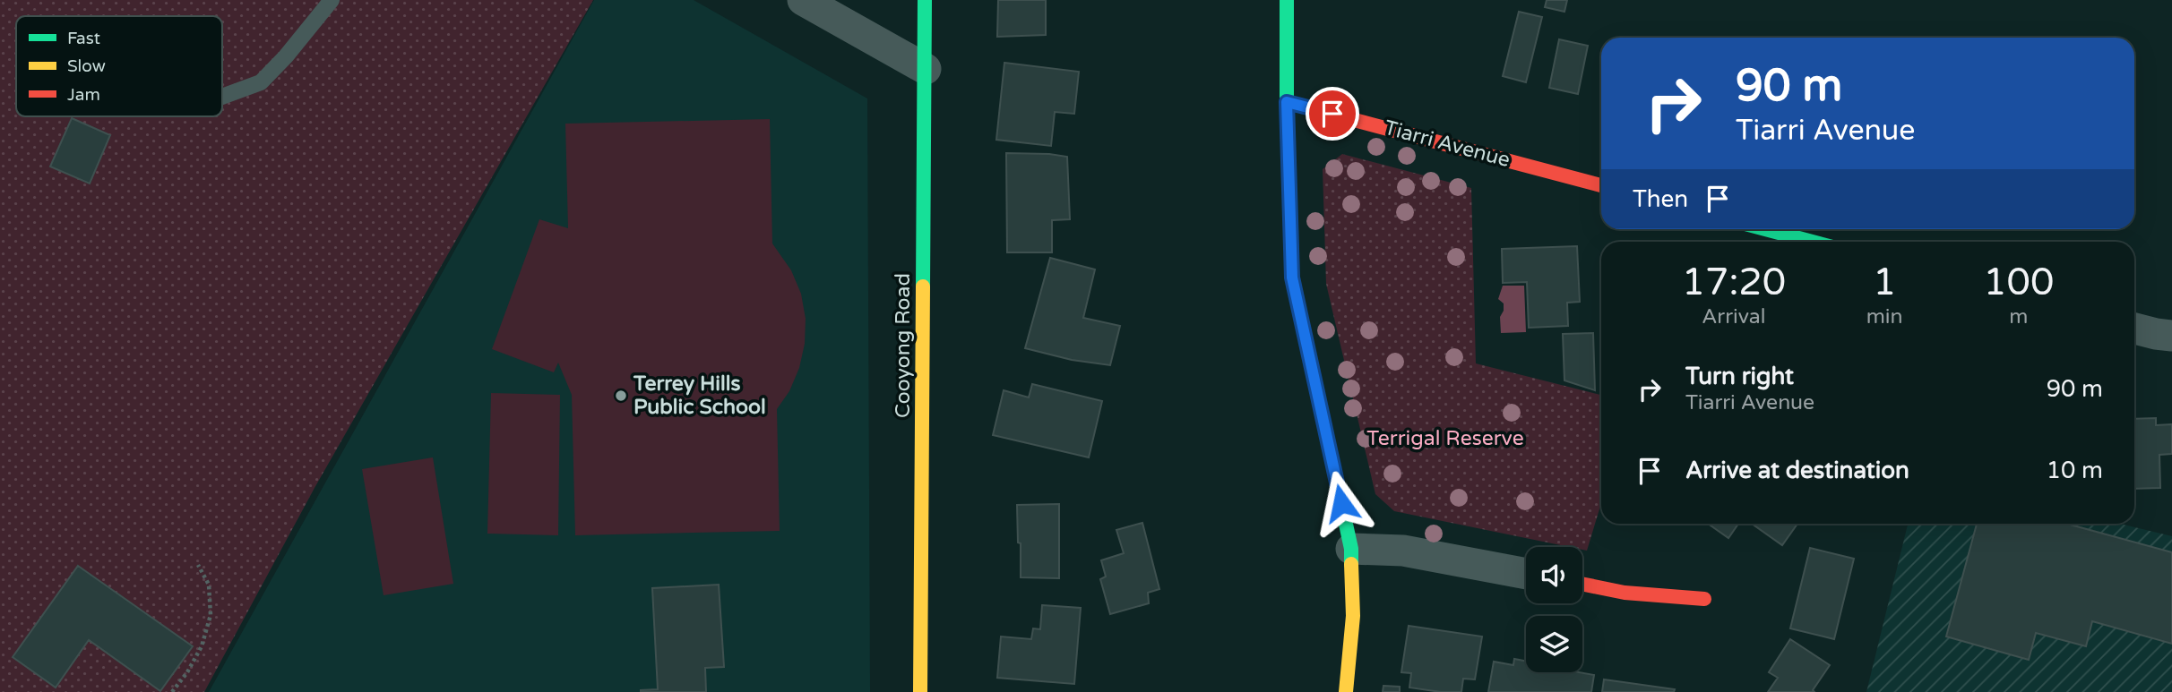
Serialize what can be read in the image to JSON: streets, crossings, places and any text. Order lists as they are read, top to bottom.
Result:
{
  "streets": {
    "street": ["Tiarri Avenue", "Cooyong Road"]
  },
  "parks": ["Terrigal Reserve"],
  "places": ["Terrey Hills Public School"],
  "legend": ["Fast", "Slow", "Jam"],
  "page": {
    "turn": ["90 m", "Tiarri Avenue"],
    "then": "Then",
    "eta": [
      "17:20",
      "Arrival",
      "1",
      "min",
      "100",
      "m"
    ],
    "list": [
      {
        "name": "Turn right",
        "note": "Tiarri Avenue",
        "value": "90 m"
      },
      {
        "name": "Arrive at destination",
        "value": "10 m"
      }
    ]
  }
}
